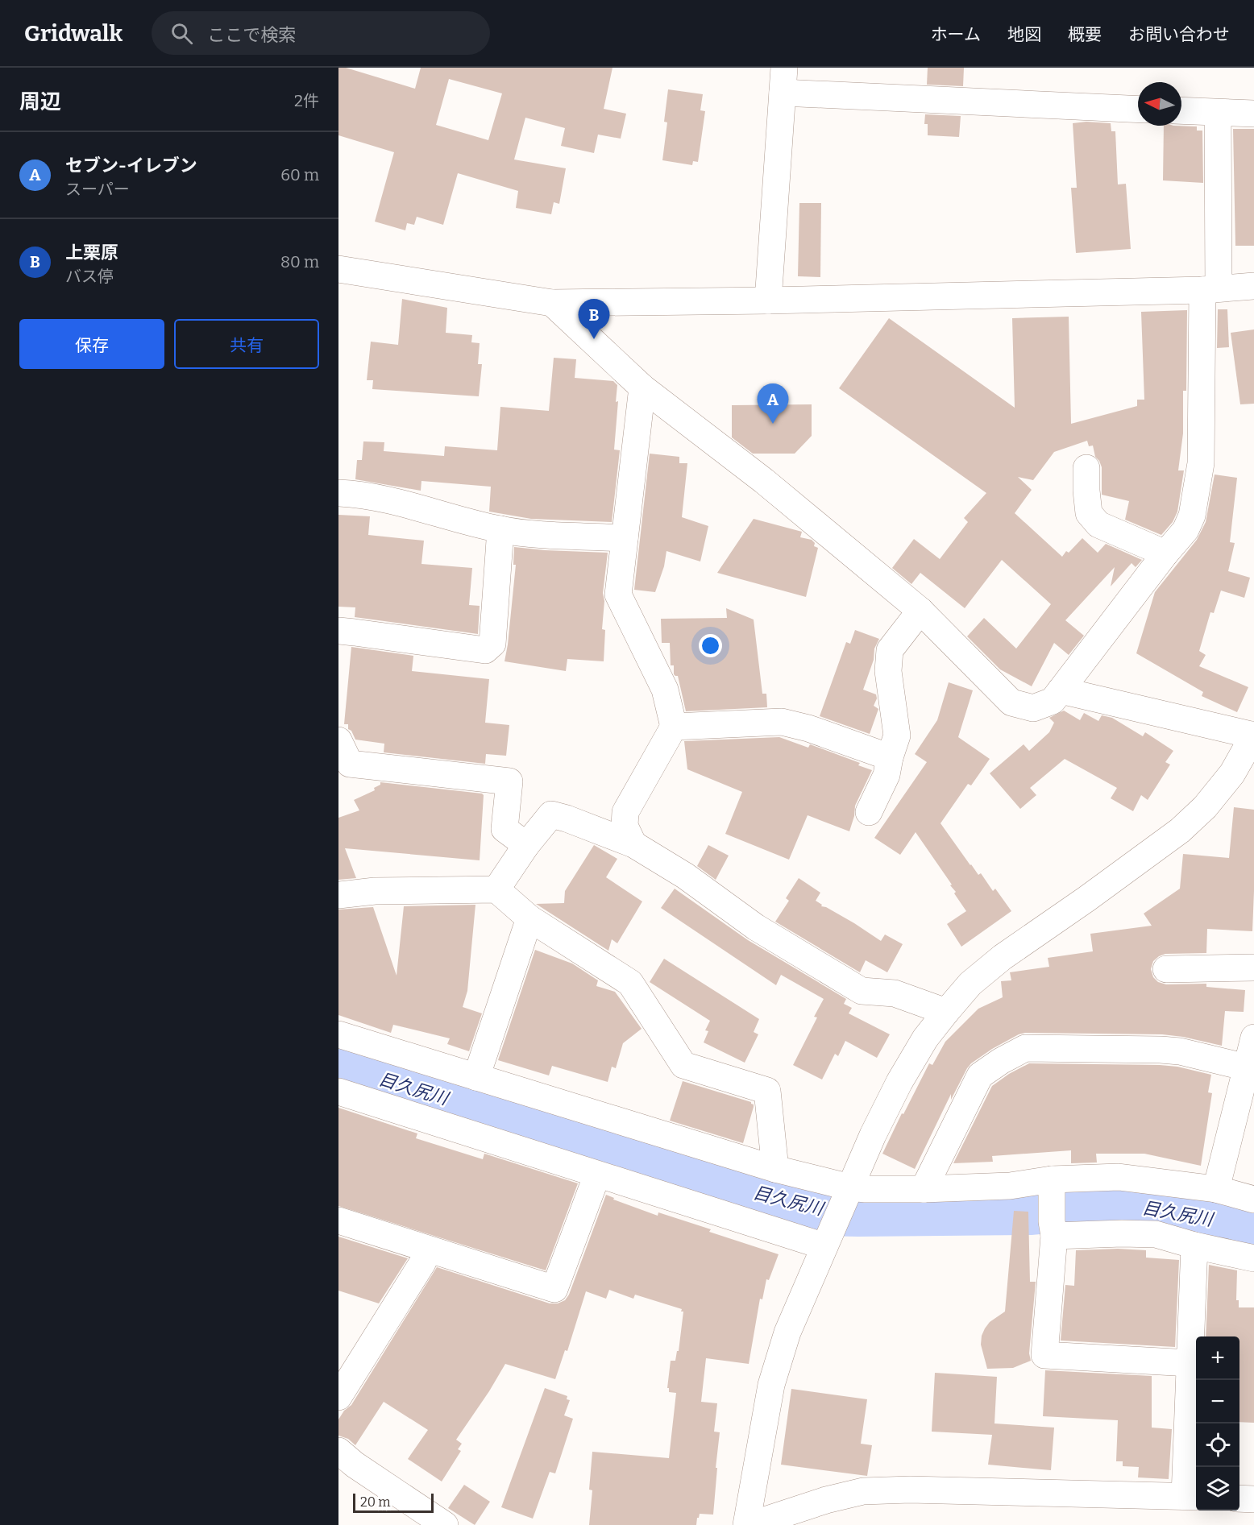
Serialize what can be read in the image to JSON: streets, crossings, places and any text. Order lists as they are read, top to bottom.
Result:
{
  "water": ["目久尻川"],
  "scale_bar": "20 m",
  "north": "left",
  "page": {
    "header": "Gridwalk",
    "search": "ここで検索",
    "nav": [
      "ホーム",
      "地図",
      "概要",
      "お問い合わせ"
    ],
    "heading": ["周辺", "2件"],
    "list": [
      {
        "mark": "A",
        "name": "セブン-イレブン",
        "note": "スーパー",
        "value": "60 m"
      },
      {
        "mark": "B",
        "name": "上栗原",
        "note": "バス停",
        "value": "80 m"
      }
    ],
    "pins": ["B", "A"],
    "buttons": ["保存", "共有"],
    "map_buttons": ["+", "−"],
    "scale": "20 m"
  }
}
